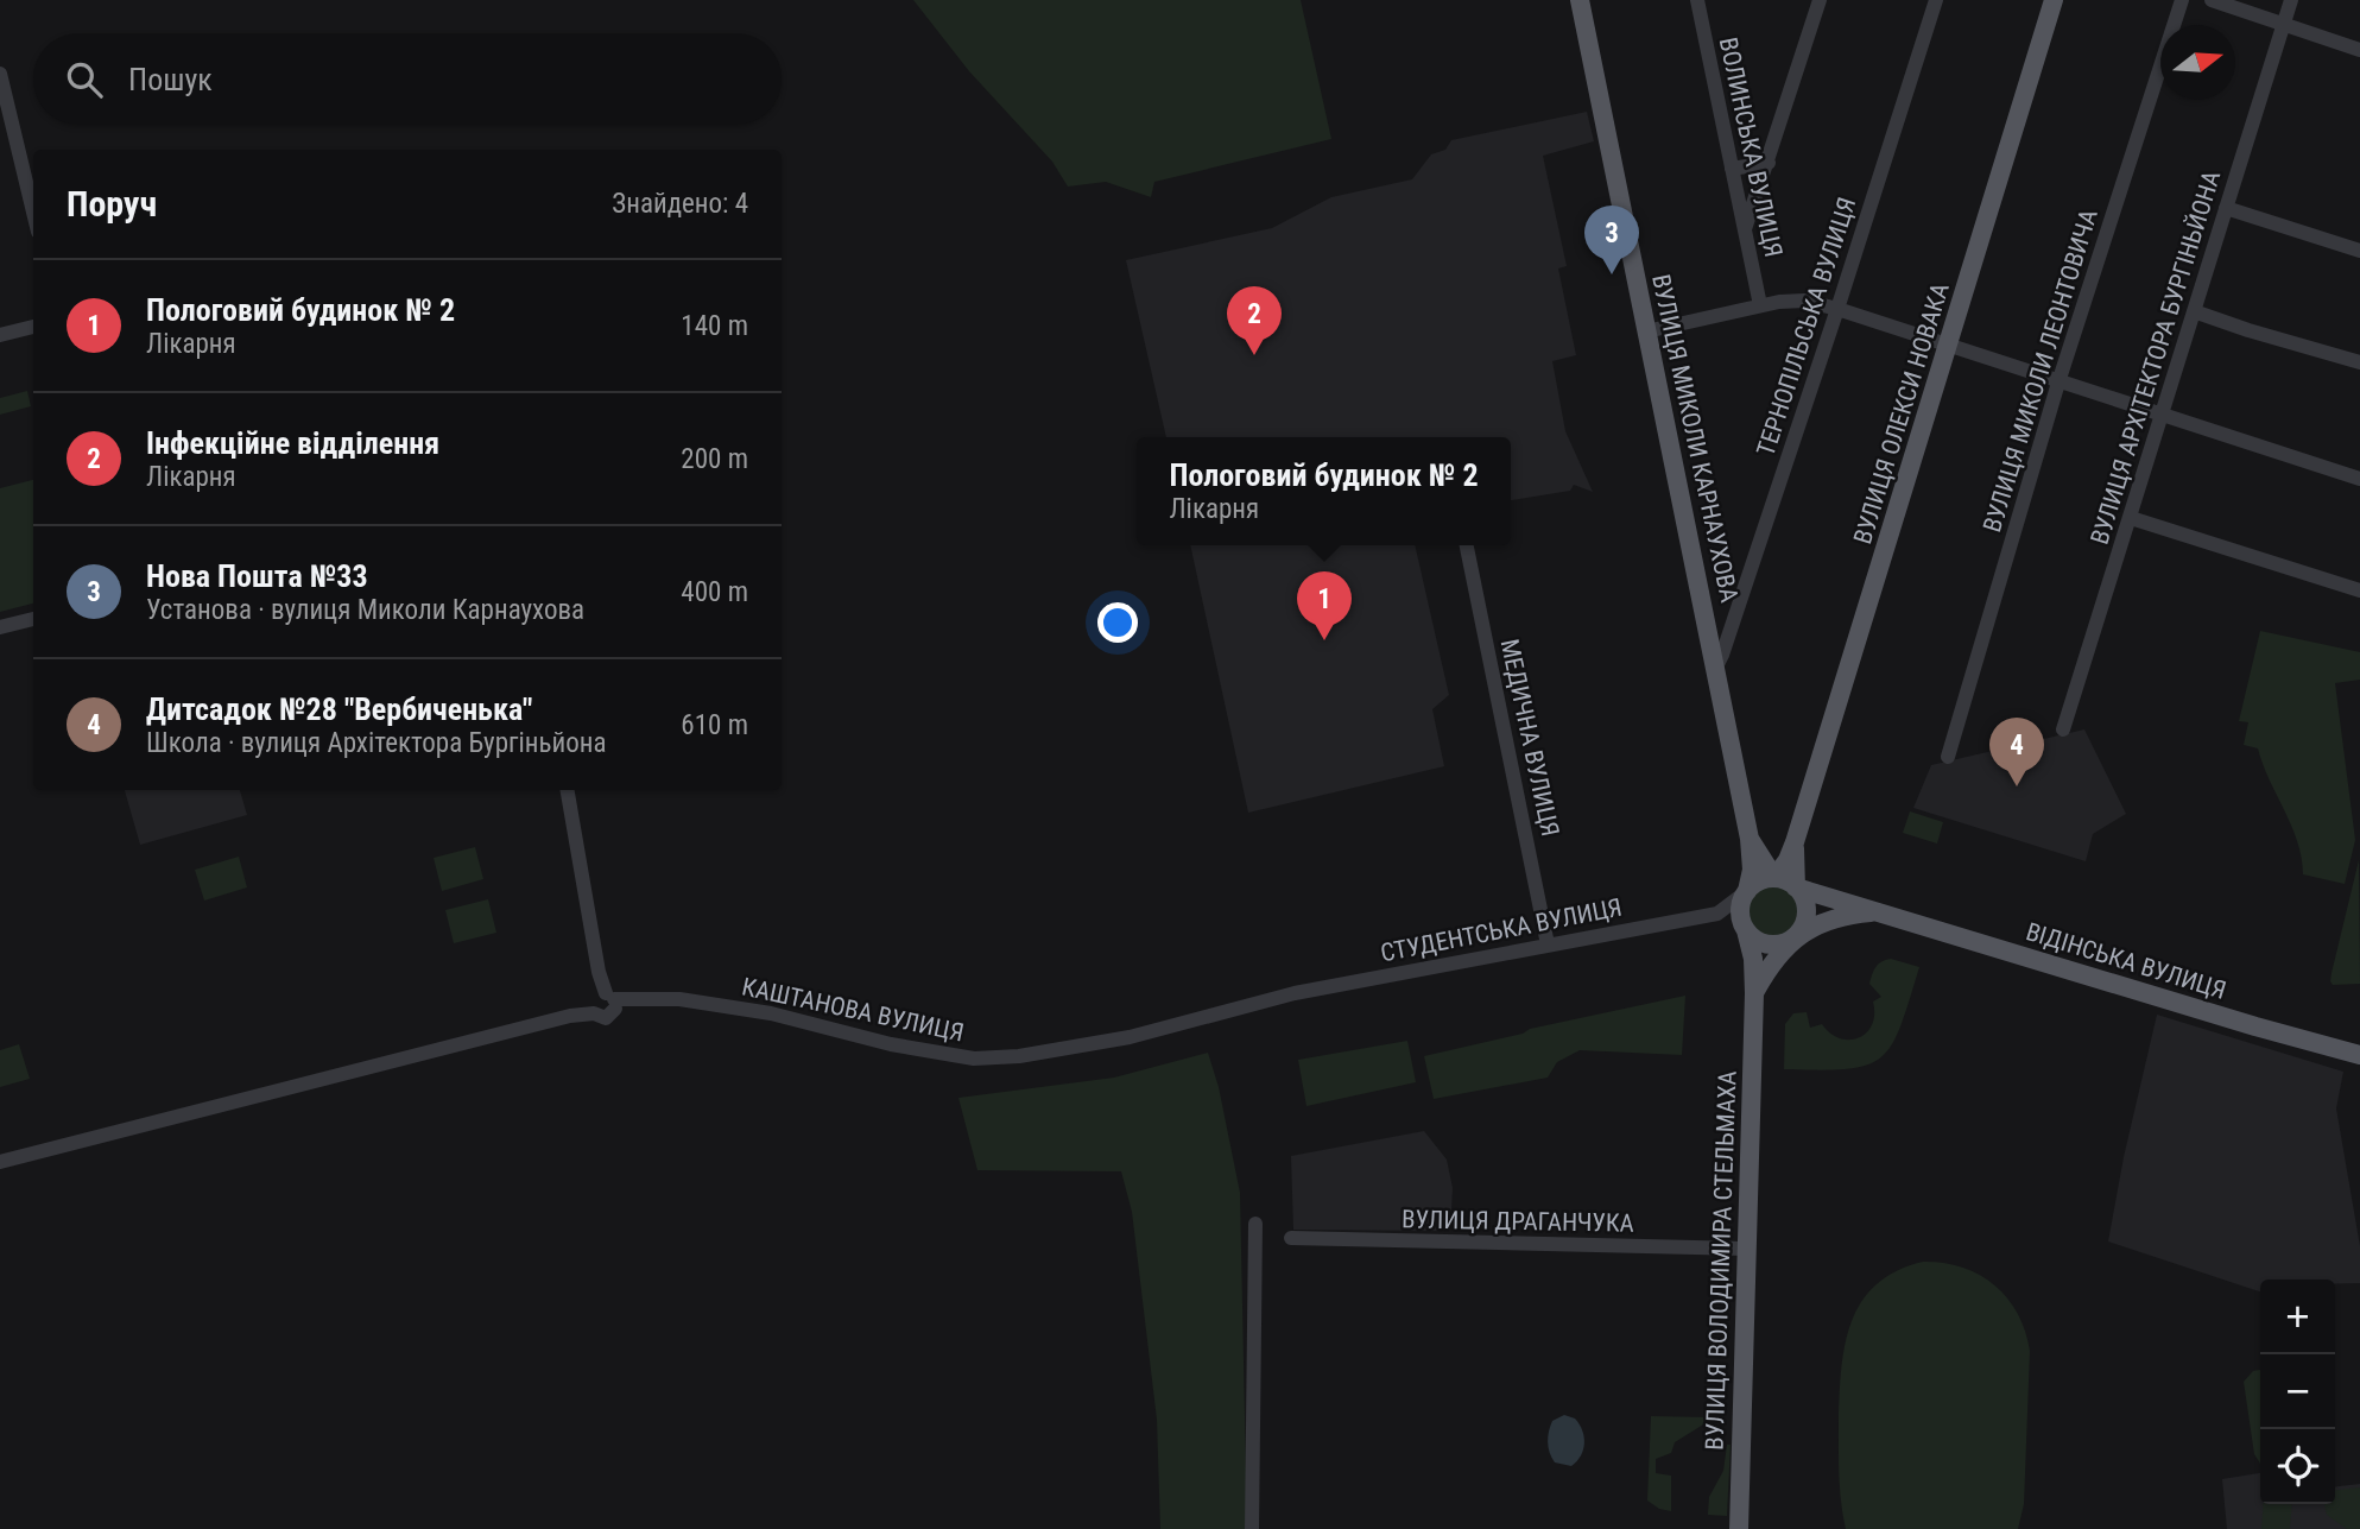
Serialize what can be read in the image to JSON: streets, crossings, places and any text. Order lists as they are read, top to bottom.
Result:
{
  "streets": {
    "main road": [
      "ВУЛИЦЯ ОЛЕКСИ НОВАКА",
      "ВУЛИЦЯ МИКОЛИ КАРНАУХОВА",
      "ВІДІНСЬКА ВУЛИЦЯ",
      "ВУЛИЦЯ ВОЛОДИМИРА СТЕЛЬМАХА"
    ],
    "street": [
      "ВОЛИНСЬКА ВУЛИЦЯ",
      "ТЕРНОПІЛЬСЬКА ВУЛИЦЯ",
      "ВУЛИЦЯ АРХІТЕКТОРА БУРГІНЬЙОНА",
      "ВУЛИЦЯ МИКОЛИ ЛЕОНТОВИЧА",
      "МЕДИЧНА ВУЛИЦЯ",
      "СТУДЕНТСЬКА ВУЛИЦЯ",
      "КАШТАНОВА ВУЛИЦЯ",
      "ВУЛИЦЯ ДРАГАНЧУКА"
    ]
  },
  "crossings": [
    ["ТЕРНОПІЛЬСЬКА ВУЛИЦЯ", "ВУЛИЦЯ МИКОЛИ КАРНАУХОВА"],
    ["ВУЛИЦЯ ОЛЕКСИ НОВАКА", "ВУЛИЦЯ МИКОЛИ КАРНАУХОВА"],
    ["ВУЛИЦЯ ОЛЕКСИ НОВАКА", "ВІДІНСЬКА ВУЛИЦЯ"],
    ["ВУЛИЦЯ ОЛЕКСИ НОВАКА", "ВУЛИЦЯ ВОЛОДИМИРА СТЕЛЬМАХА"],
    ["ВУЛИЦЯ МИКОЛИ КАРНАУХОВА", "ВІДІНСЬКА ВУЛИЦЯ"],
    ["ВУЛИЦЯ МИКОЛИ КАРНАУХОВА", "ВУЛИЦЯ ВОЛОДИМИРА СТЕЛЬМАХА"],
    ["МЕДИЧНА ВУЛИЦЯ", "СТУДЕНТСЬКА ВУЛИЦЯ"],
    ["СТУДЕНТСЬКА ВУЛИЦЯ", "КАШТАНОВА ВУЛИЦЯ"],
    ["ВІДІНСЬКА ВУЛИЦЯ", "ВУЛИЦЯ ВОЛОДИМИРА СТЕЛЬМАХА"],
    ["ВУЛИЦЯ ДРАГАНЧУКА", "ВУЛИЦЯ ВОЛОДИМИРА СТЕЛЬМАХА"]
  ],
  "north": "right",
  "page": {
    "search": "Пошук",
    "heading": ["Поруч", "Знайдено: 4"],
    "pins": [
      "3",
      "2",
      "1",
      "4"
    ],
    "list": [
      {
        "mark": "1",
        "name": "Пологовий будинок № 2",
        "note": "Лікарня",
        "value": "140 m"
      },
      {
        "mark": "2",
        "name": "Інфекційне відділення",
        "note": "Лікарня",
        "value": "200 m"
      },
      {
        "mark": "3",
        "name": "Нова Пошта №33",
        "note": "Установа · вулиця Миколи Карнаухова",
        "value": "400 m"
      },
      {
        "mark": "4",
        "name": "Дитсадок №28 \"Вербиченька\"",
        "note": "Школа · вулиця Архітектора Бургіньйона",
        "value": "610 m"
      }
    ],
    "popup": ["Пологовий будинок № 2", "Лікарня"],
    "map_buttons": ["+", "−"]
  }
}
